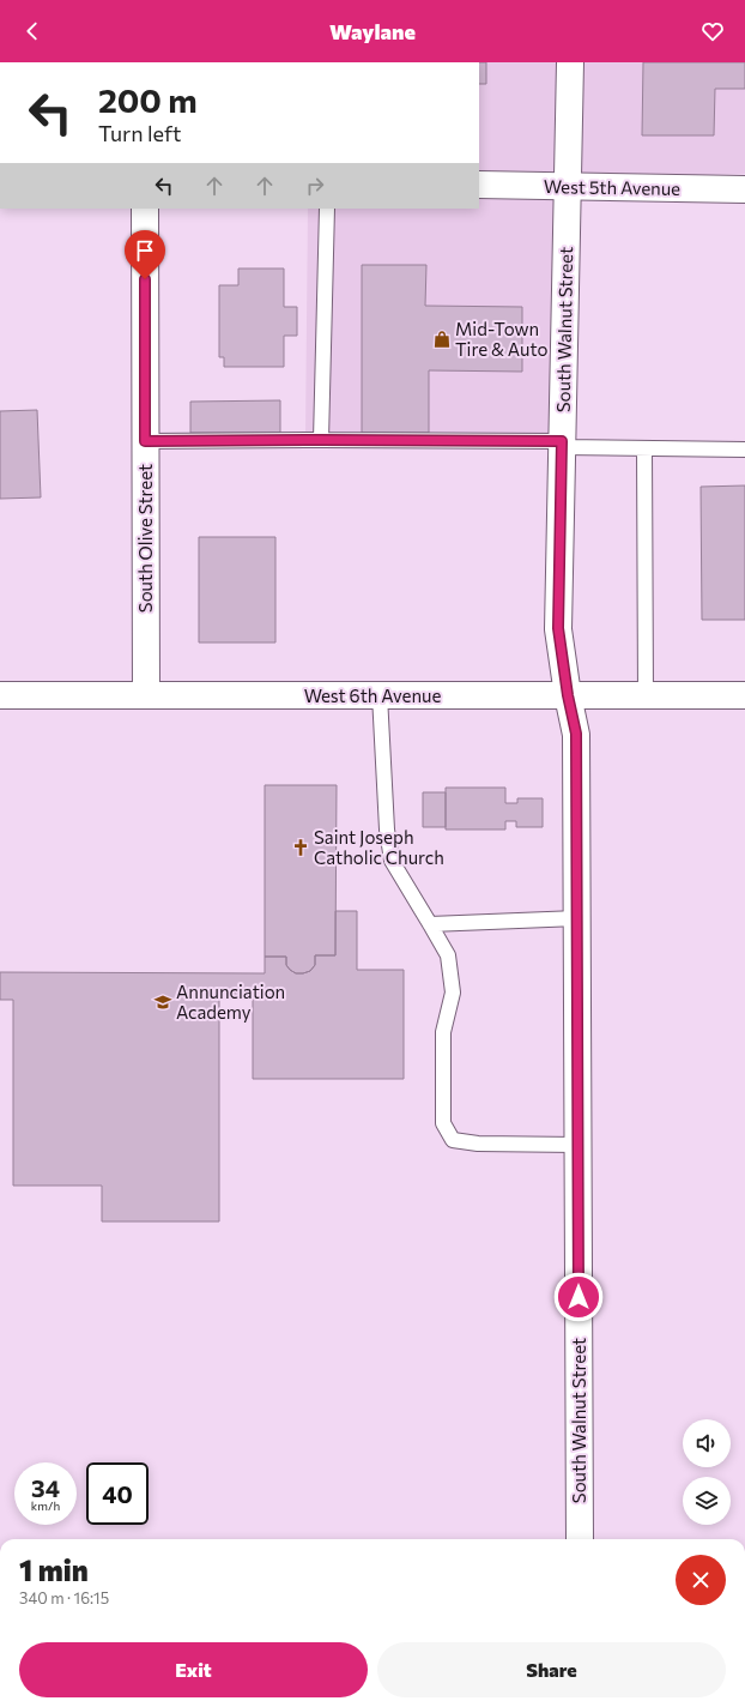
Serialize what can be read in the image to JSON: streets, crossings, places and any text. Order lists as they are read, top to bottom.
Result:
{
  "streets": {
    "street": [
      "West 5th Avenue",
      "South Walnut Street",
      "South Olive Street",
      "West 6th Avenue"
    ]
  },
  "crossings": [
    ["West 5th Avenue", "South Walnut Street"],
    ["South Walnut Street", "West 6th Avenue"],
    ["South Olive Street", "West 6th Avenue"]
  ],
  "places": {
    "shop": ["Mid-Town Tire & Auto"],
    "church": ["Saint Joseph Catholic Church"],
    "school or university": ["Annunciation Academy"]
  },
  "page": {
    "header": "Waylane",
    "turn": ["200 m", "Turn left"],
    "speed": "34 km/h",
    "limit": "40",
    "heading": ["1 min", "340 m · 16:15"],
    "buttons": ["Exit", "Share"]
  }
}
